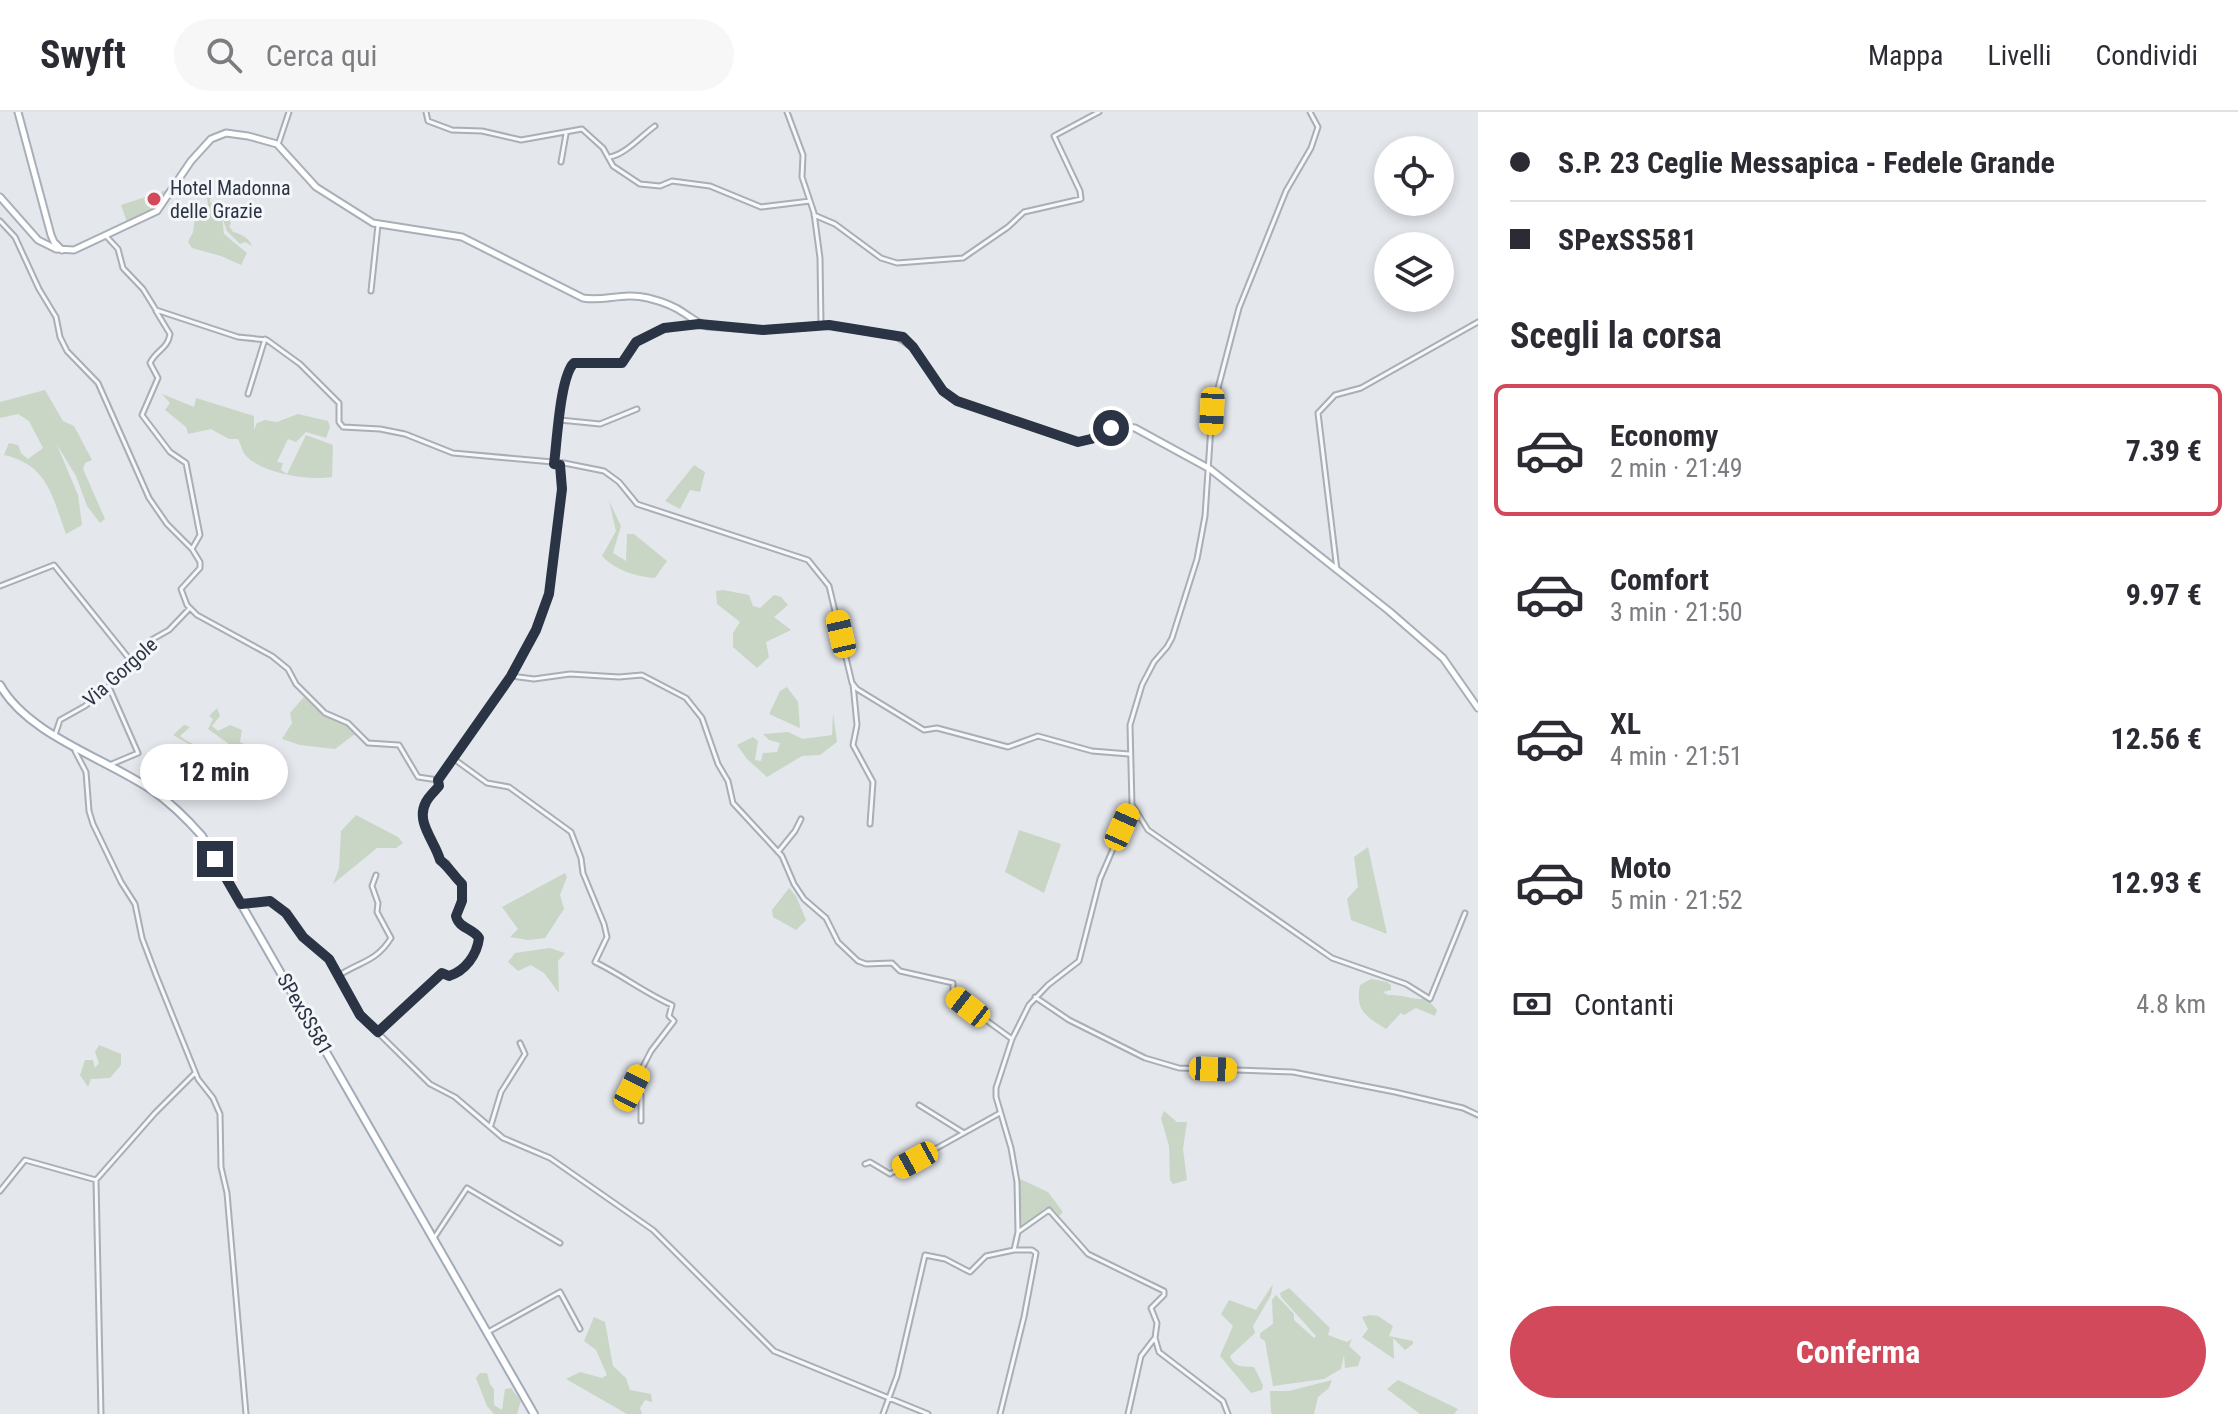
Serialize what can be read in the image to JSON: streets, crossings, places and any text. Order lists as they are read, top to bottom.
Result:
{
  "streets": {
    "main road": ["SPexSS581"],
    "street": ["Via Gorgole"]
  },
  "crossings": [
    ["Via Gorgole", "SPexSS581"]
  ],
  "places": ["Hotel Madonna delle Grazie"],
  "page": {
    "header": "Swyft",
    "search": "Cerca qui",
    "nav": ["Mappa", "Livelli", "Condividi"],
    "banner": ["S.P. 23 Ceglie Messapica - Fedele Grande", "SPexSS581"],
    "heading": "Scegli la corsa",
    "list": [
      {
        "name": "Economy",
        "note": "2 min · 21:49",
        "value": "7.39 €"
      },
      {
        "name": "Comfort",
        "note": "3 min · 21:50",
        "value": "9.97 €"
      },
      {
        "name": "XL",
        "note": "4 min · 21:51",
        "value": "12.56 €"
      },
      {
        "name": "Moto",
        "note": "5 min · 21:52",
        "value": "12.93 €"
      }
    ],
    "bubble": "12 min",
    "pay": ["Contanti", "4.8 km"],
    "buttons": "Conferma"
  }
}
